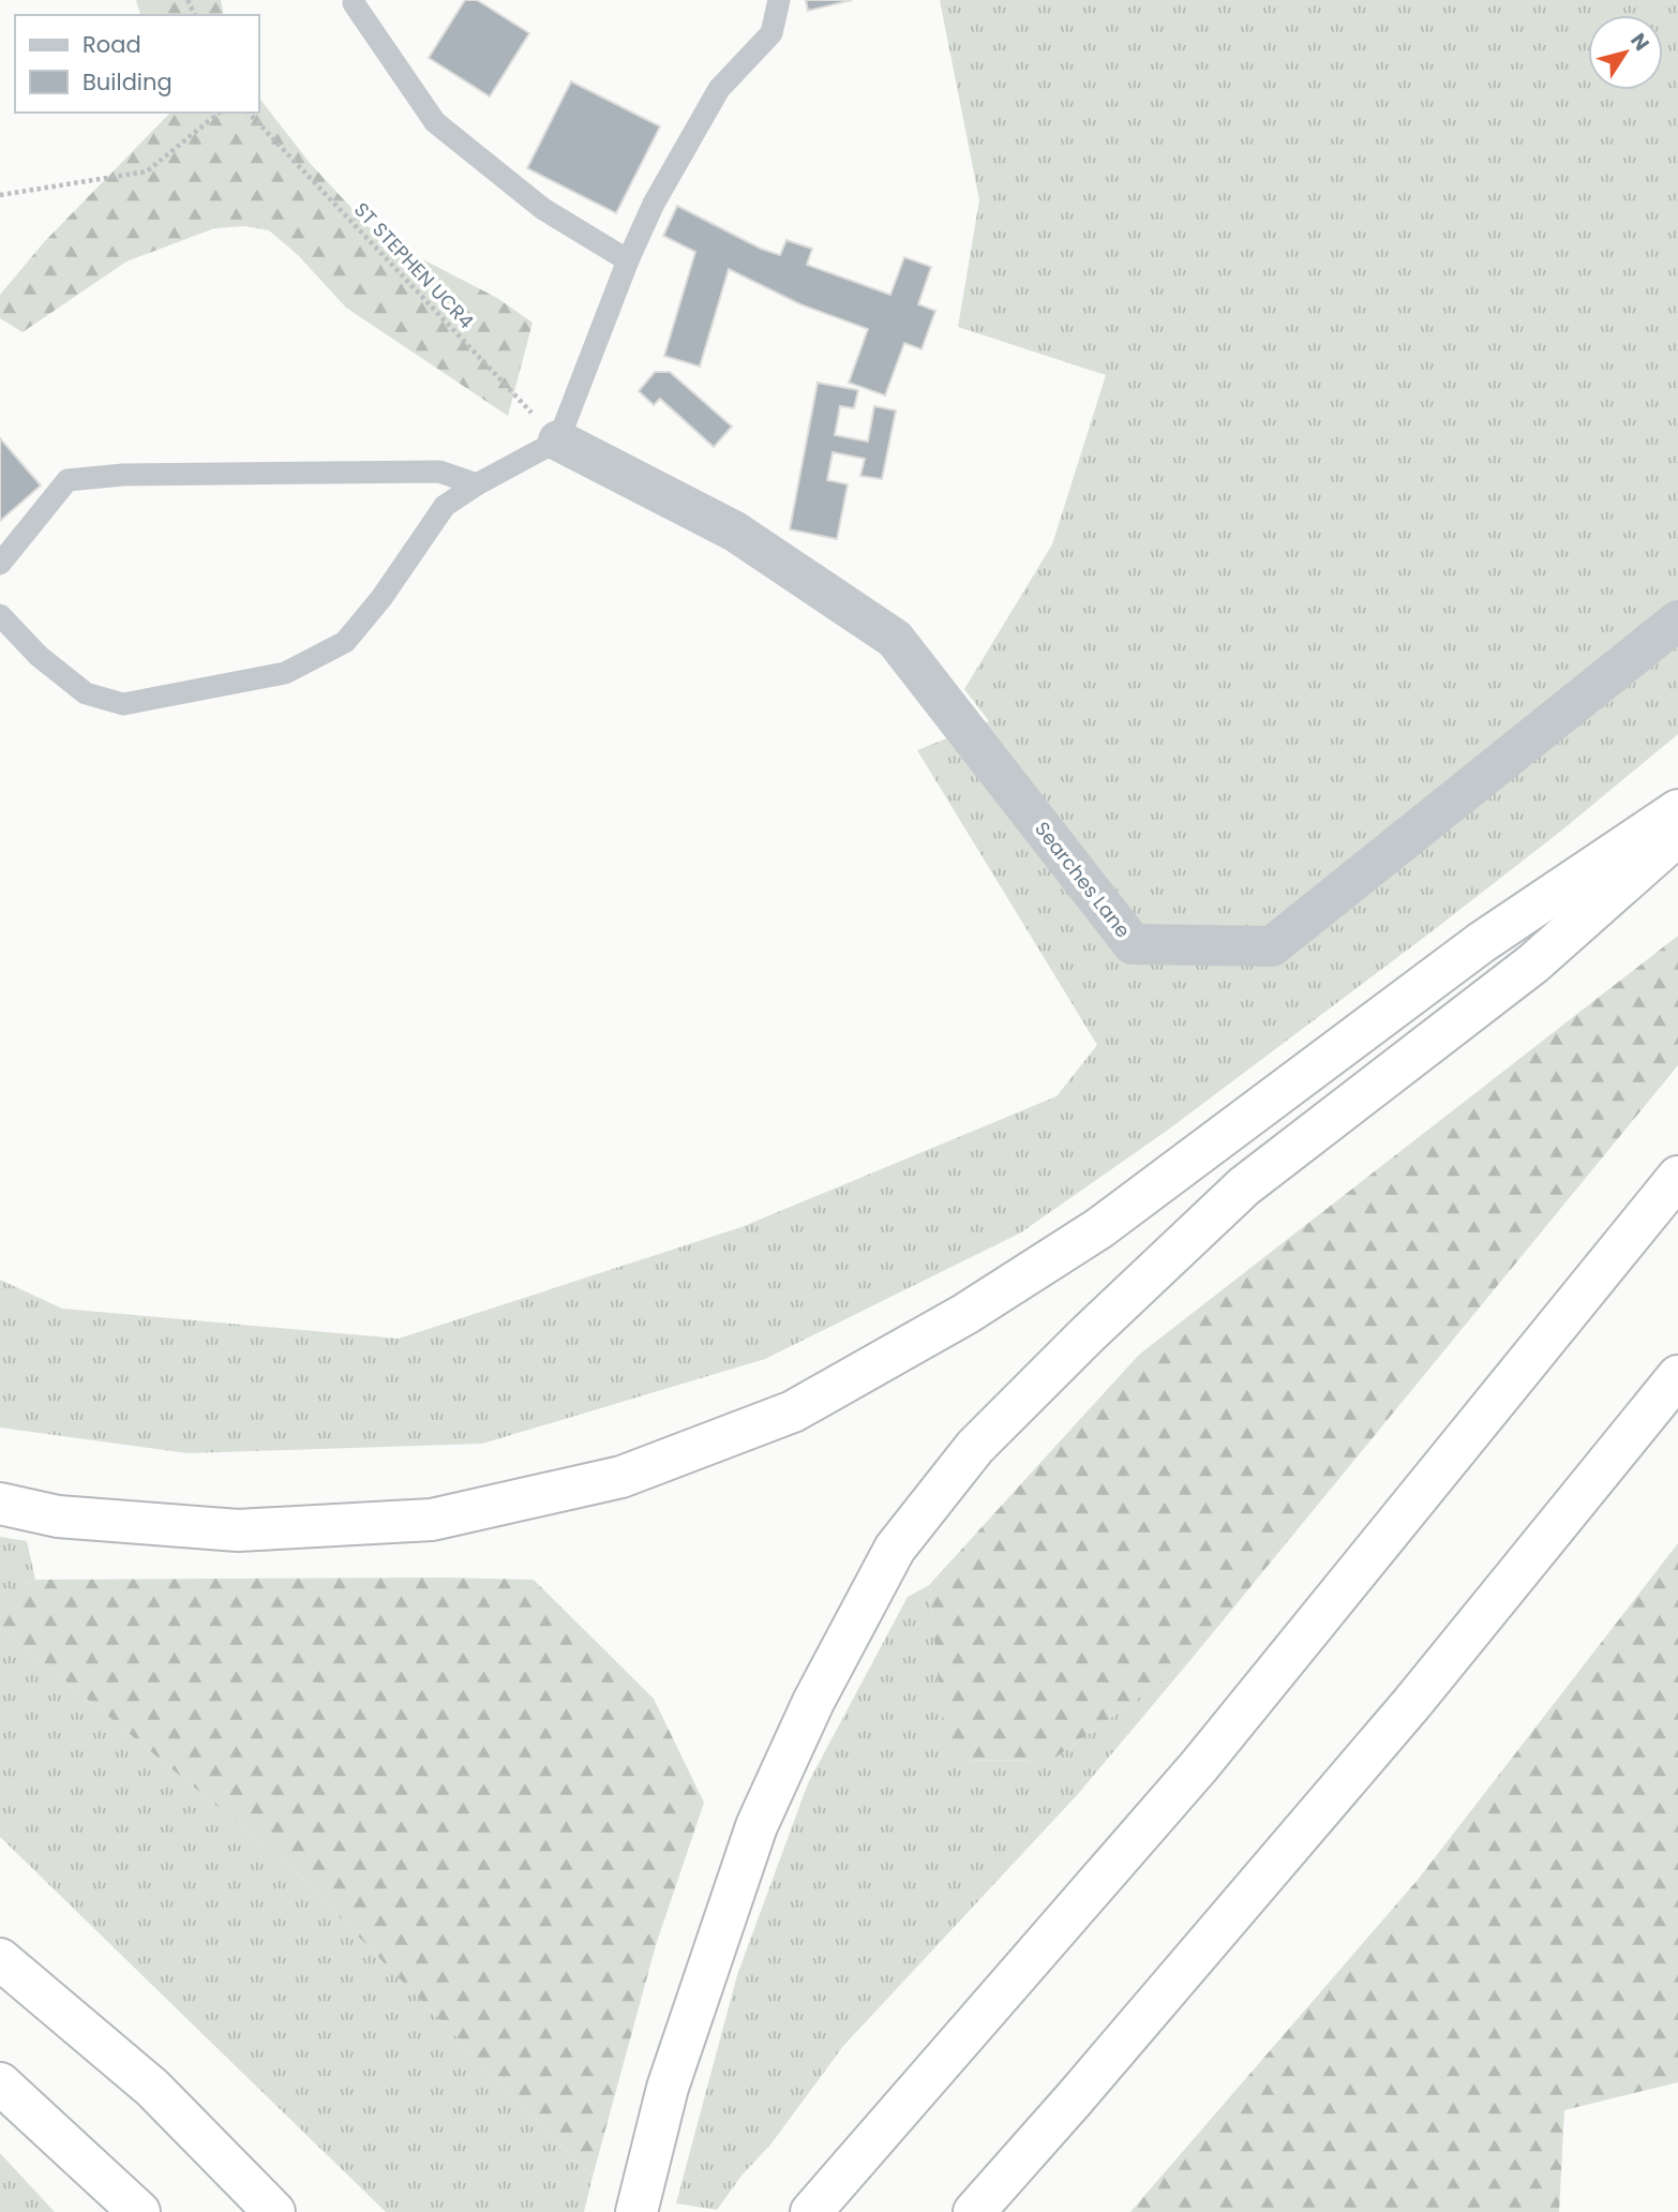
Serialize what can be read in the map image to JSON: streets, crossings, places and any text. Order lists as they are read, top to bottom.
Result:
{
  "streets": {
    "street": ["Searches Lane"],
    "path": ["ST STEPHEN UCR4"]
  },
  "crossings": [
    ["ST STEPHEN UCR4", "Searches Lane"]
  ],
  "legend": ["Road", "Building"],
  "north": "top right"
}
